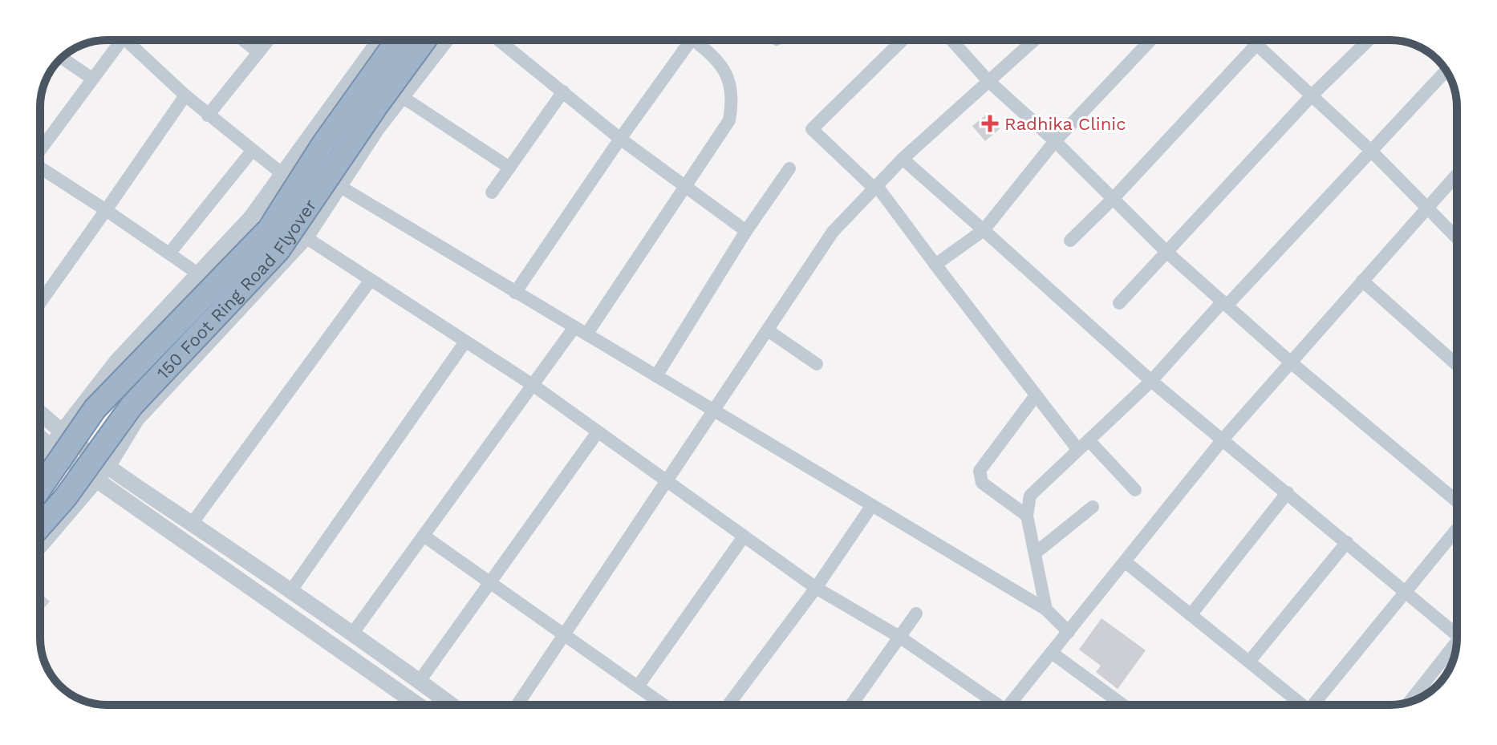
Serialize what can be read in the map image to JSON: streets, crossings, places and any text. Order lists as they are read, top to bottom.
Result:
{
  "streets": {
    "highway": ["150 Foot Ring Road Flyover"]
  },
  "places": {
    "health": ["Radhika Clinic"]
  }
}
